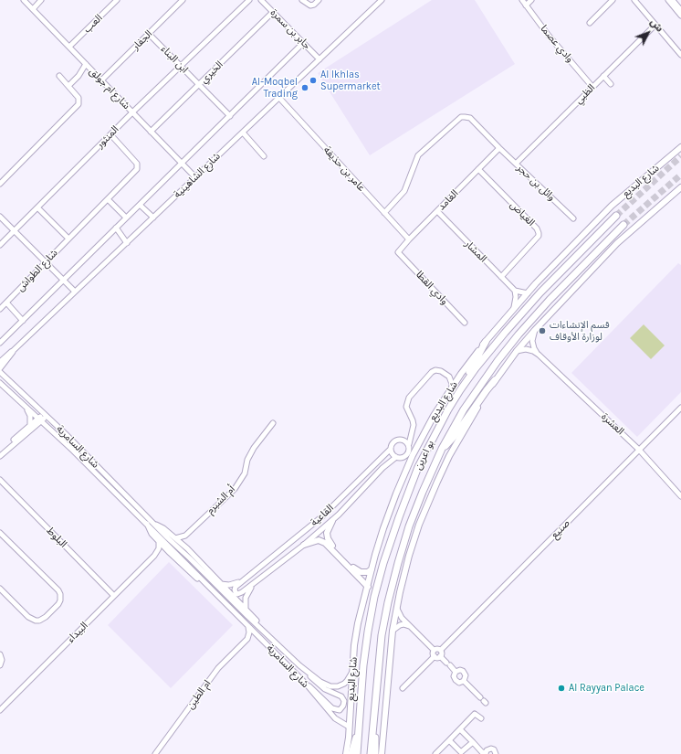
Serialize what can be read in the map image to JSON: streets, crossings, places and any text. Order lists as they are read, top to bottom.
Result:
{
  "streets": {
    "highway": ["بو اعرين"],
    "main road": ["شارع البديع"],
    "street": [
      "العب",
      "جابر بن سمرة",
      "الجفار",
      "وادي عصما",
      "ابن البناء",
      "الخيري",
      "شارع ام جولق",
      "الظبي",
      "المنثور",
      "عامر بن حذيفة",
      "شارع الشاهينية",
      "وائل بن حجر",
      "الغامد",
      "الغياض",
      "المشار",
      "شارع الطواش",
      "وادي القطا",
      "العشرة",
      "شارع السامرية",
      "أم الشبرم",
      "القاعية",
      "صنيع",
      "البلوط",
      "البيداء",
      "ام الطين"
    ]
  },
  "crossings": [
    ["العب", "شارع ام جولق"],
    ["جابر بن سمرة", "الخيري"],
    ["جابر بن سمرة", "شارع الشاهينية"],
    ["الجفار", "ابن البناء"],
    ["الجفار", "شارع ام جولق"],
    ["وادي عصما", "الظبي"],
    ["ابن البناء", "الخيري"],
    ["ابن البناء", "المنثور"],
    ["ابن البناء", "شارع الشاهينية"],
    ["الخيري", "شارع ام جولق"],
    ["شارع ام جولق", "المنثور"],
    ["شارع ام جولق", "شارع الشاهينية"],
    ["الظبي", "وائل بن حجر"],
    ["المنثور", "شارع الطواش"],
    ["عامر بن حذيفة", "شارع الشاهينية"],
    ["عامر بن حذيفة", "وائل بن حجر"],
    ["عامر بن حذيفة", "الغامد"],
    ["شارع البديع", "شارع السامرية"],
    ["وائل بن حجر", "الغامد"],
    ["الغامد", "الغياض"],
    ["الغامد", "المشار"],
    ["الغامد", "وادي القطا"],
    ["الغياض", "المشار"],
    ["العشرة", "صنيع"],
    ["شارع السامرية", "أم الشبرم"],
    ["شارع السامرية", "القاعية"],
    ["شارع السامرية", "البيداء"],
    ["البلوط", "البيداء"]
  ],
  "places": [
    "Al Ikhlas Supermarket",
    "Al-Moqbel Trading",
    "قسم الإنشاءات لوزارة الأوقاف",
    "Al Rayyan Palace"
  ],
  "north": "top right"
}
